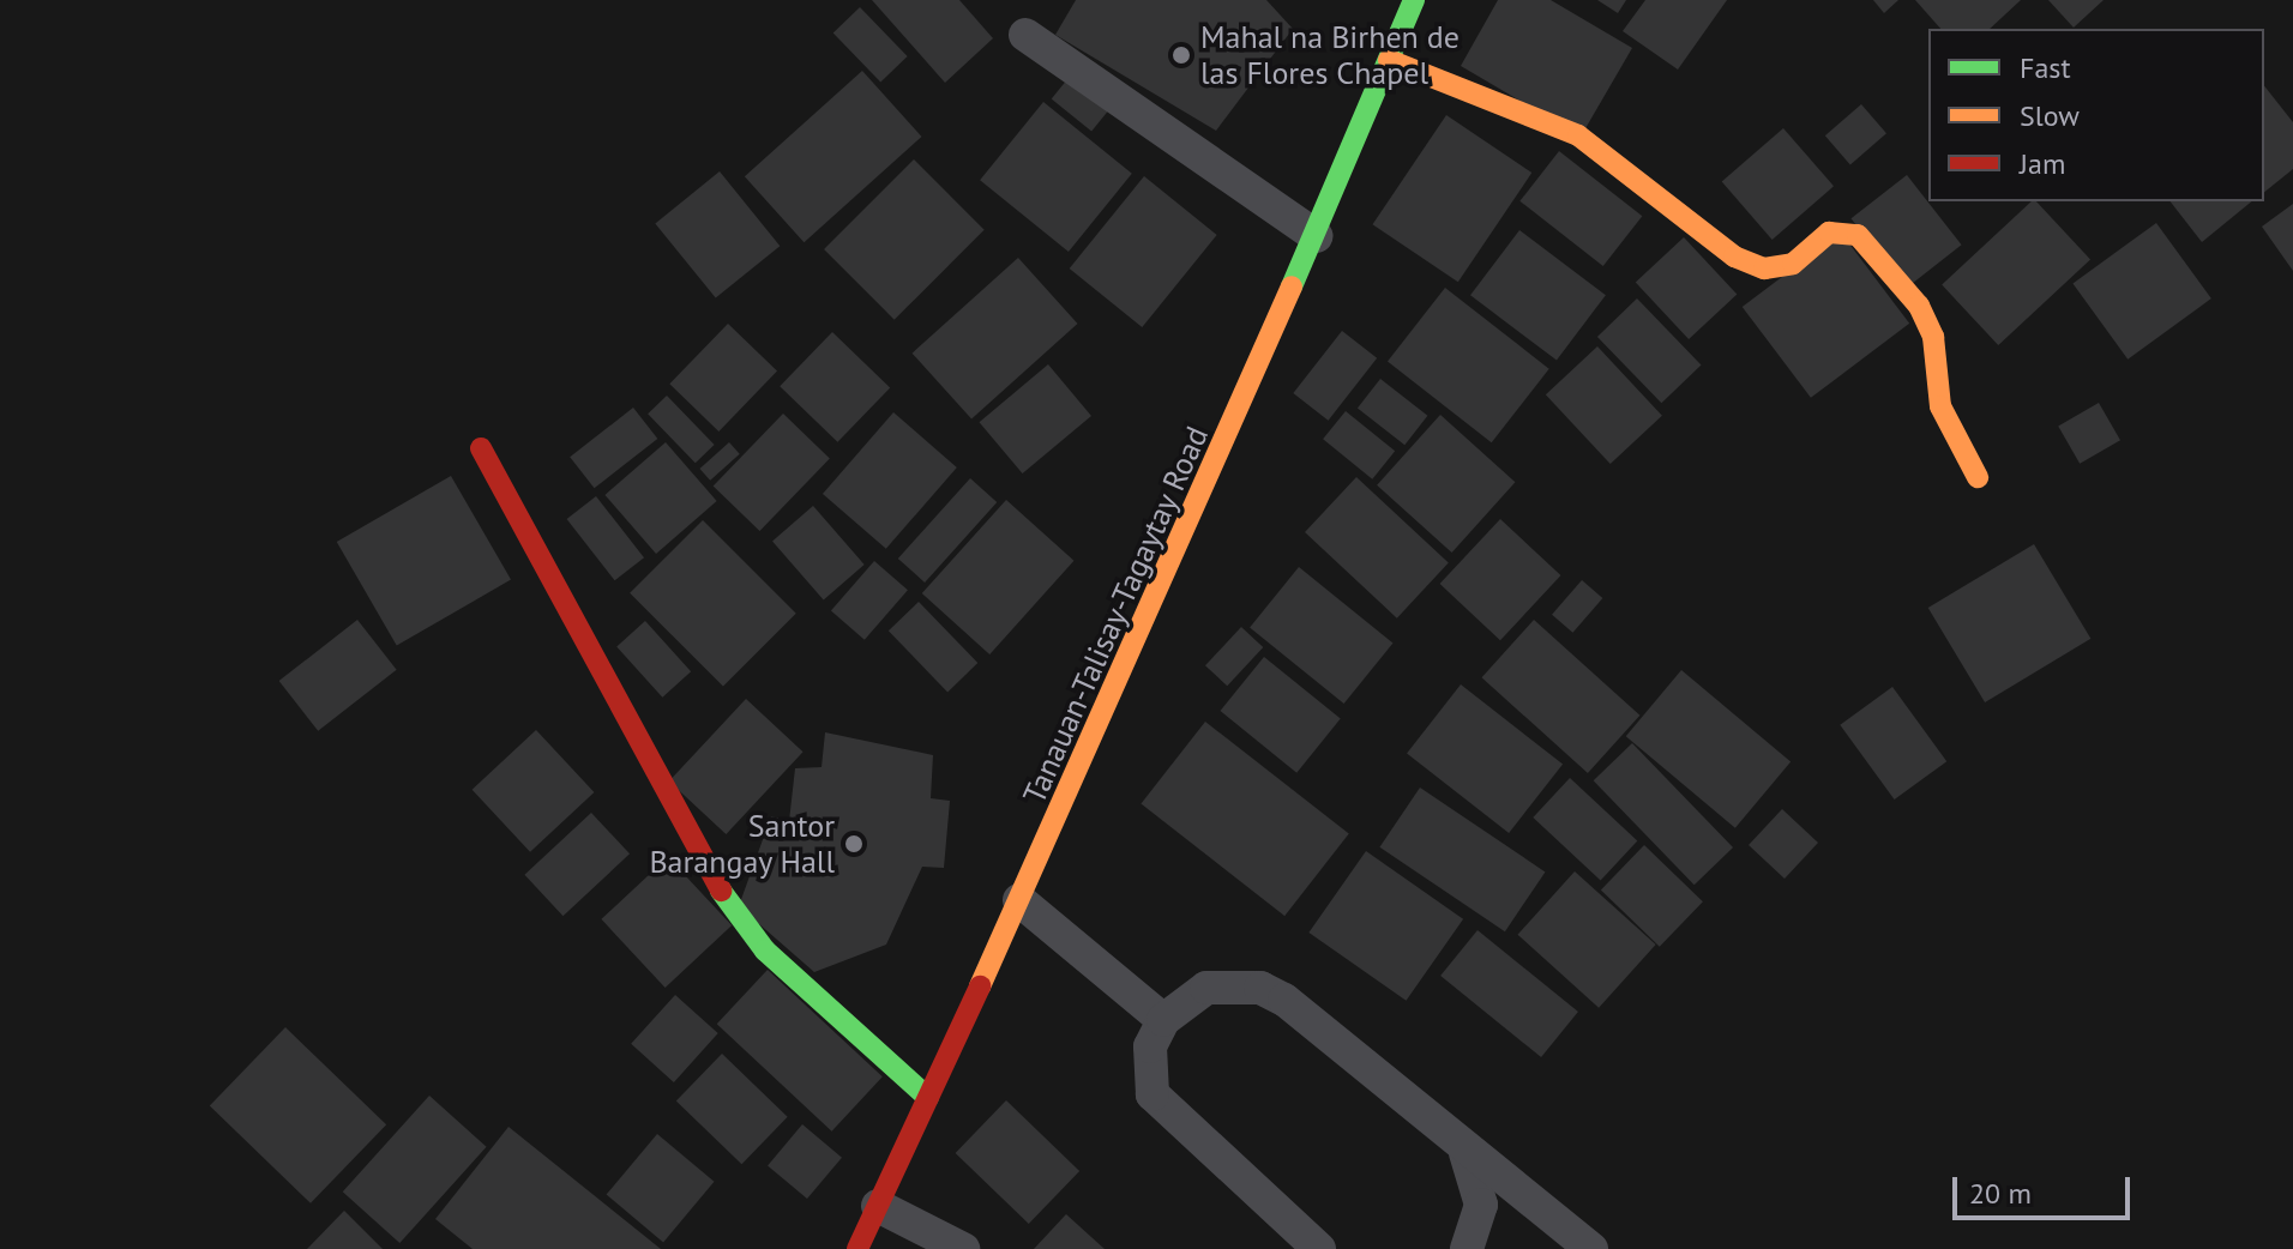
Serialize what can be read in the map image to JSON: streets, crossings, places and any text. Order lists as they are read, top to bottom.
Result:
{
  "streets": {
    "street": ["Tanauan-Talisay-Tagaytay Road"]
  },
  "places": ["Mahal na Birhen de las Flores Chapel", "Santor Barangay Hall"],
  "legend": ["Fast", "Slow", "Jam"],
  "scale_bar": "20 m"
}
